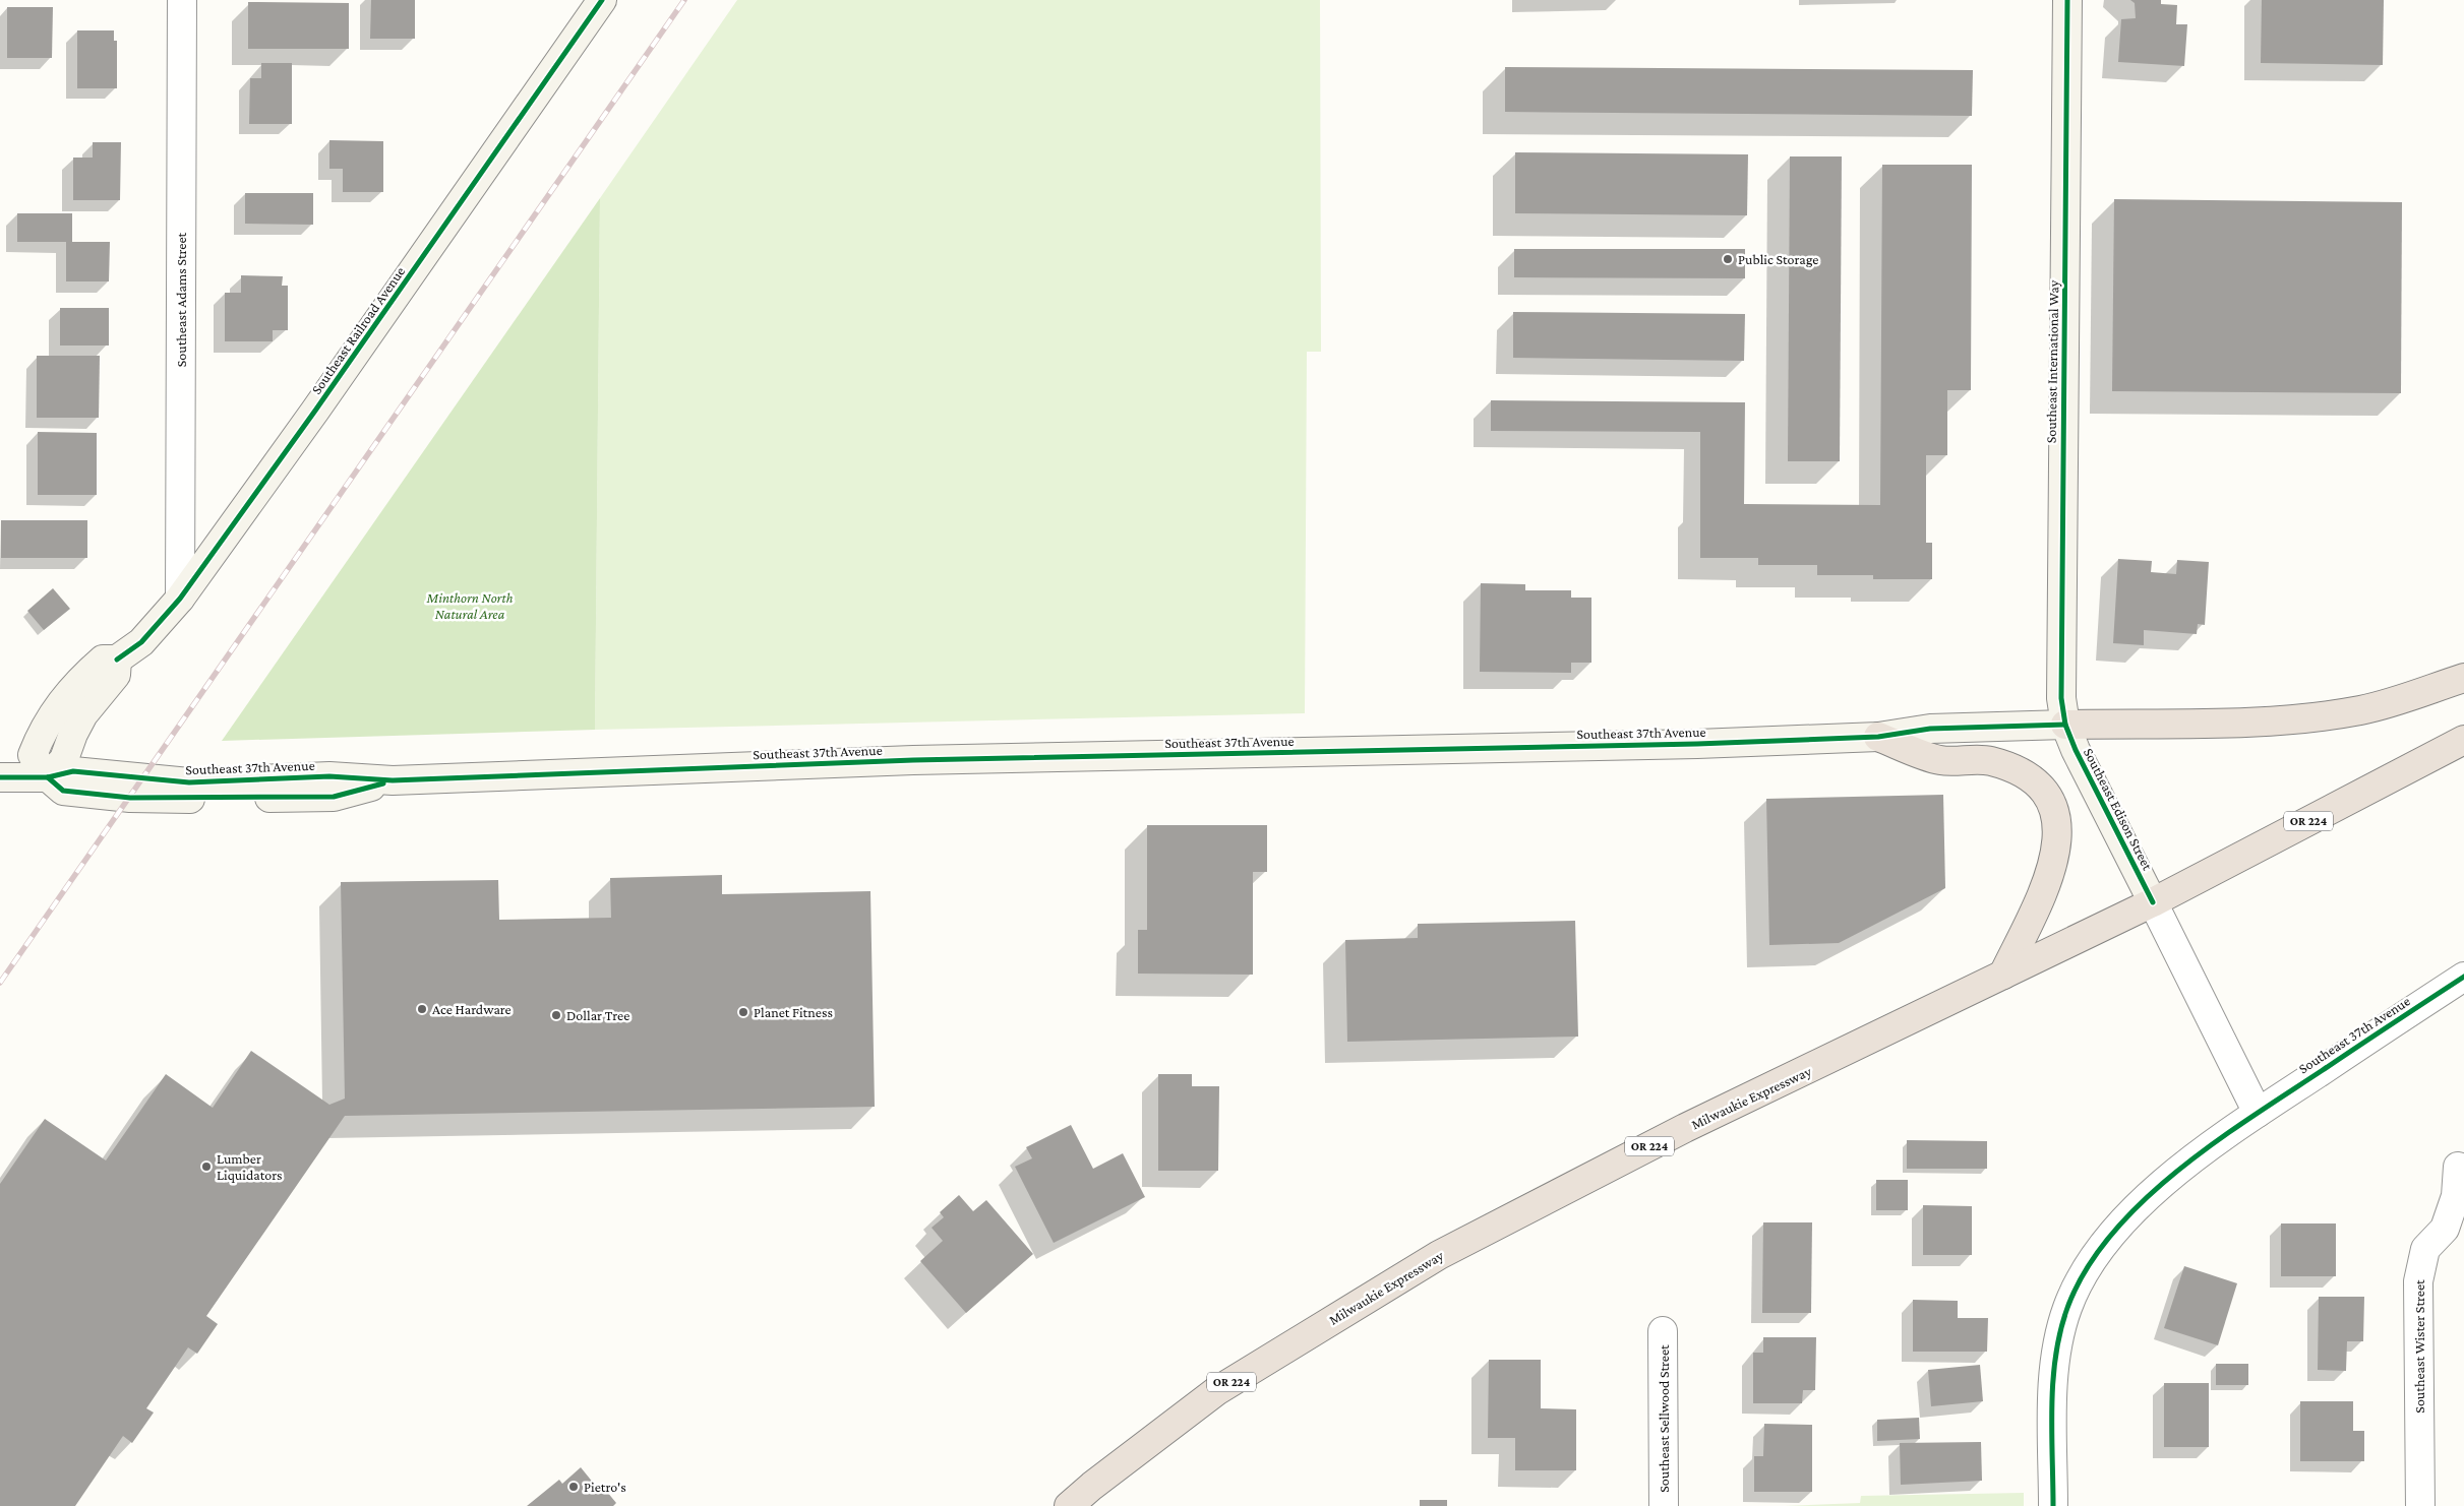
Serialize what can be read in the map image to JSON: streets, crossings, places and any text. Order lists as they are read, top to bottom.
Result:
{
  "streets": {
    "highway": ["OR 224", "Milwaukie Expressway"],
    "street": [
      "Southeast Adams Street",
      "Southeast Railroad Avenue",
      "Southeast International Way",
      "Southeast 37th Avenue",
      "Southeast Edison Street",
      "Southeast Wister Street",
      "Southeast Sellwood Street"
    ]
  },
  "crossings": [
    ["Southeast Adams Street", "Southeast Railroad Avenue"],
    ["Southeast Railroad Avenue", "Southeast 37th Avenue"],
    ["Southeast International Way", "Southeast 37th Avenue"],
    ["Southeast International Way", "Southeast Edison Street"],
    ["Southeast 37th Avenue", "Southeast Edison Street"],
    ["Southeast Edison Street", "Milwaukie Expressway"]
  ],
  "parks": ["Minthorn North Natural Area"],
  "places": [
    "Public Storage",
    "Ace Hardware",
    "Planet Fitness",
    "Dollar Tree",
    "Lumber Liquidators",
    "Pietro's"
  ]
}
